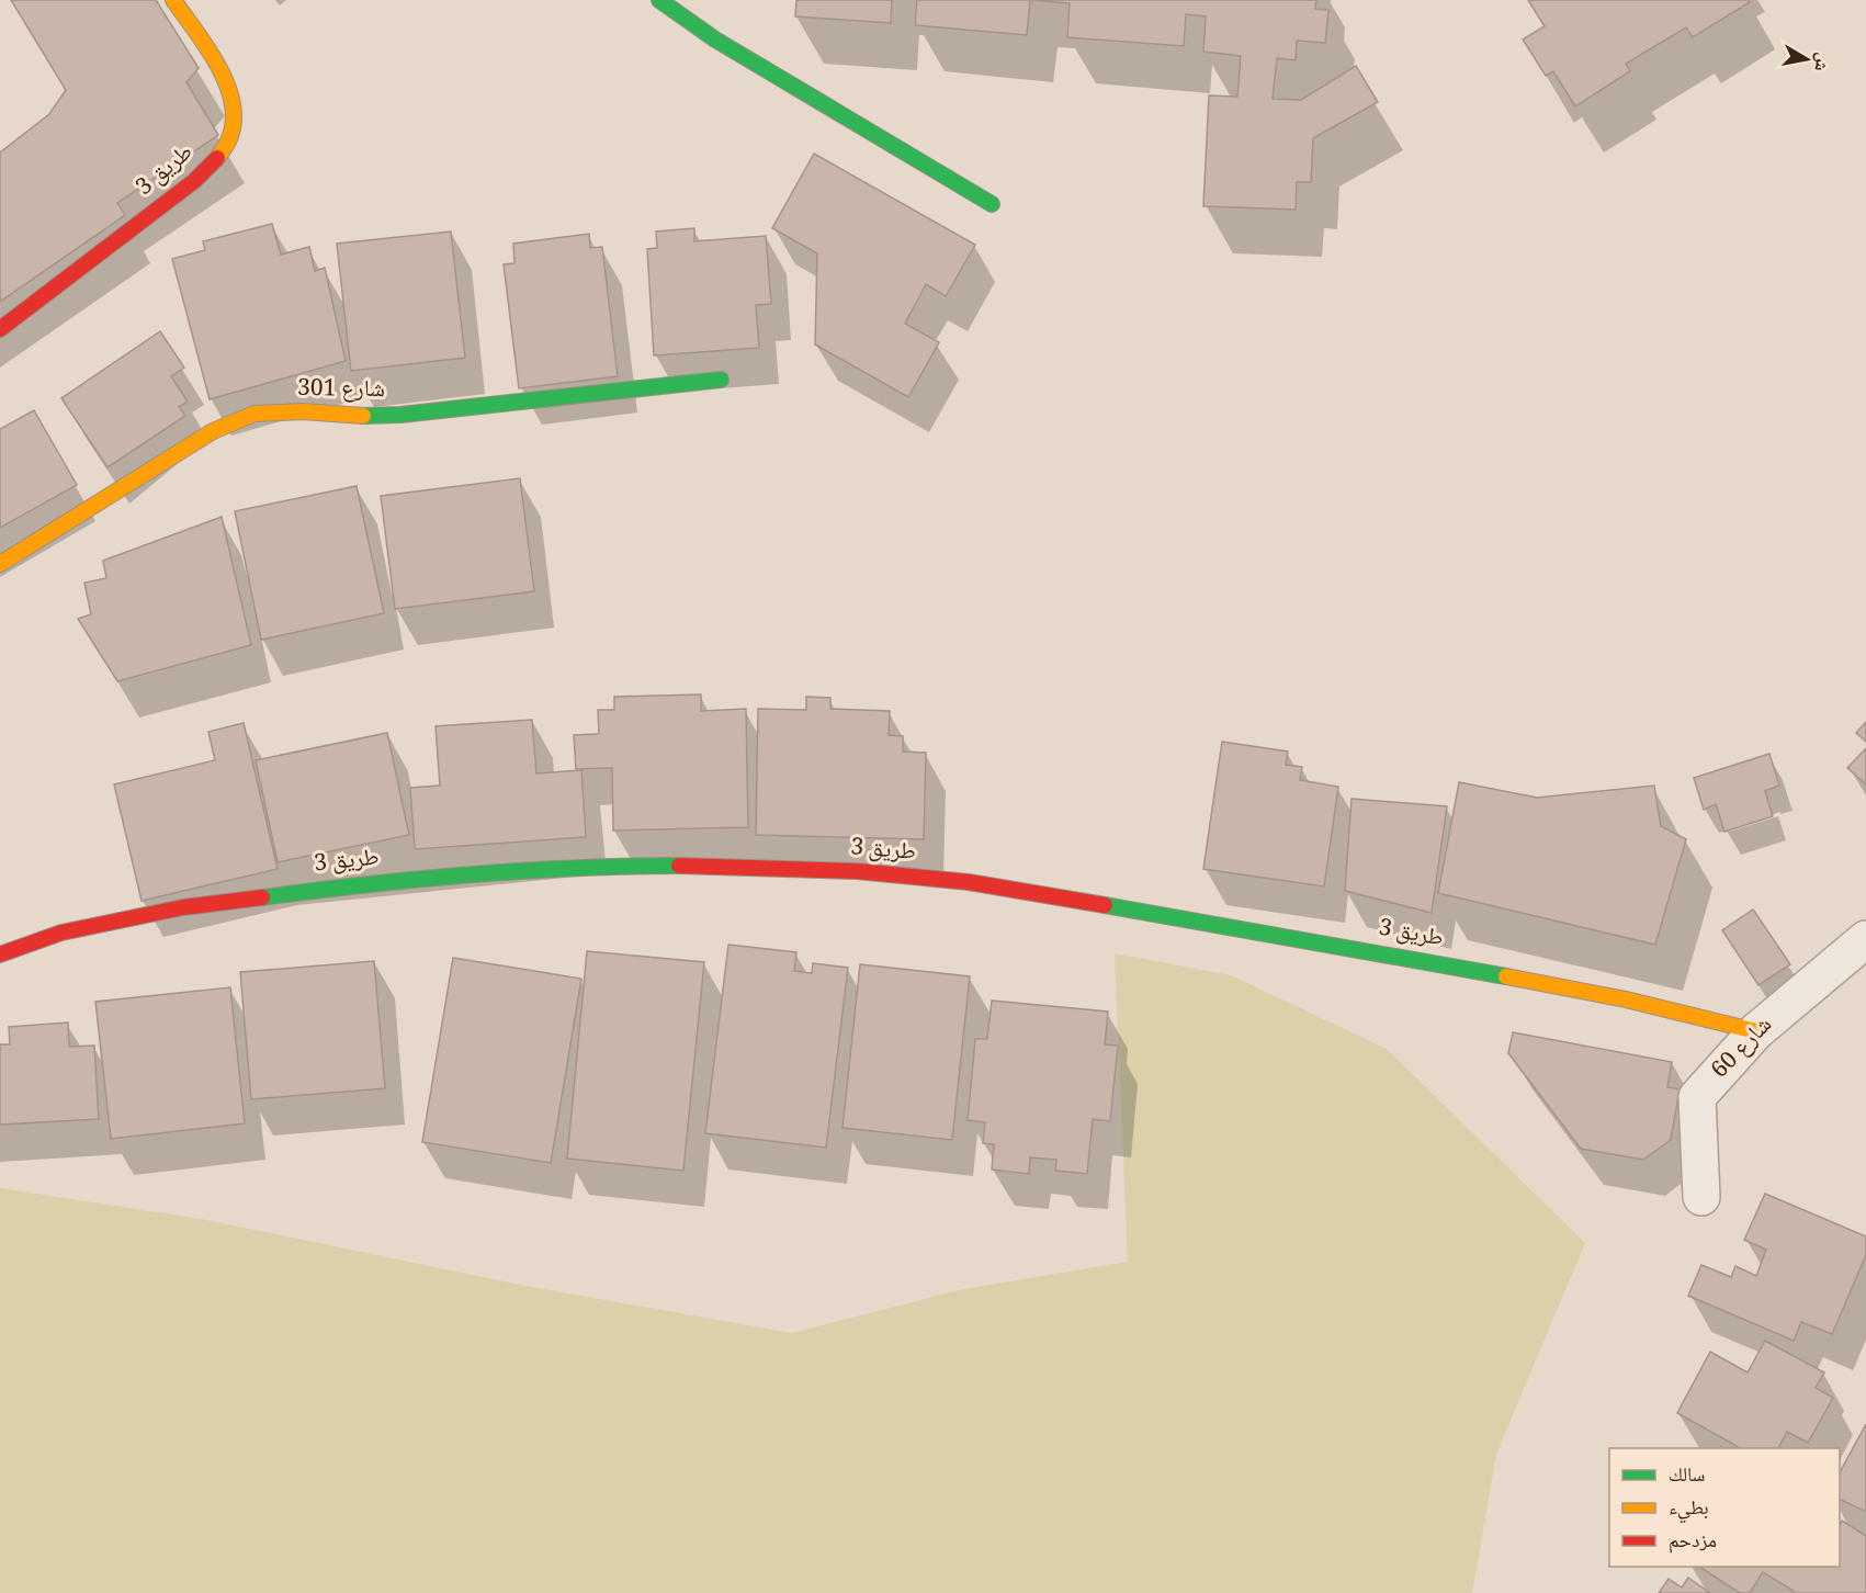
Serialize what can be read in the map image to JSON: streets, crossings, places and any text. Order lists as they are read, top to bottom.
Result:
{
  "streets": {
    "street": ["طريق 3", "شارع 301", "شارع 60"]
  },
  "crossings": [
    ["طريق 3", "شارع 60"]
  ],
  "legend": ["سالك", "بطيء", "مزدحم"],
  "north": "right"
}
